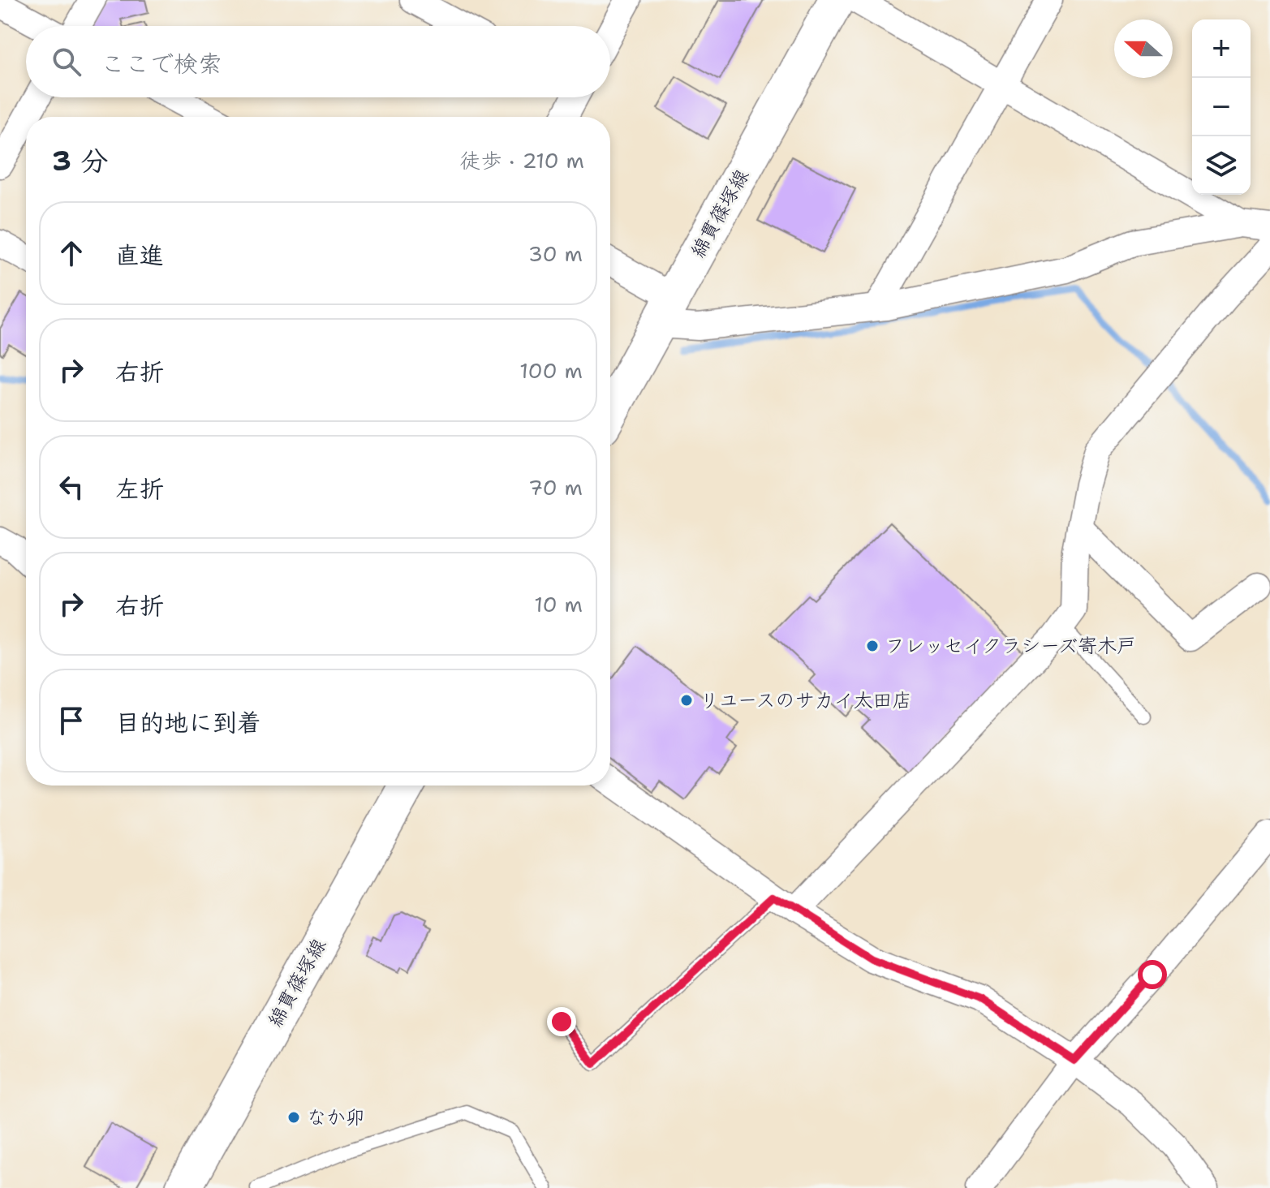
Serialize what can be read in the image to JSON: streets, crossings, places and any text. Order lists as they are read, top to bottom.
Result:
{
  "streets": {
    "main road": ["綿貫篠塚線"]
  },
  "places": ["フレッセイクラシーズ寄木戸", "リユースのサカイ太田店", "なか卯"],
  "north": "left",
  "page": {
    "map_buttons": ["+", "−"],
    "search": "ここで検索",
    "heading": ["3 分", "徒歩 · 210 m"],
    "list": [
      ["直進", "30 m"],
      ["右折", "100 m"],
      ["左折", "70 m"],
      ["右折", "10 m"],
      "目的地に到着"
    ]
  }
}
